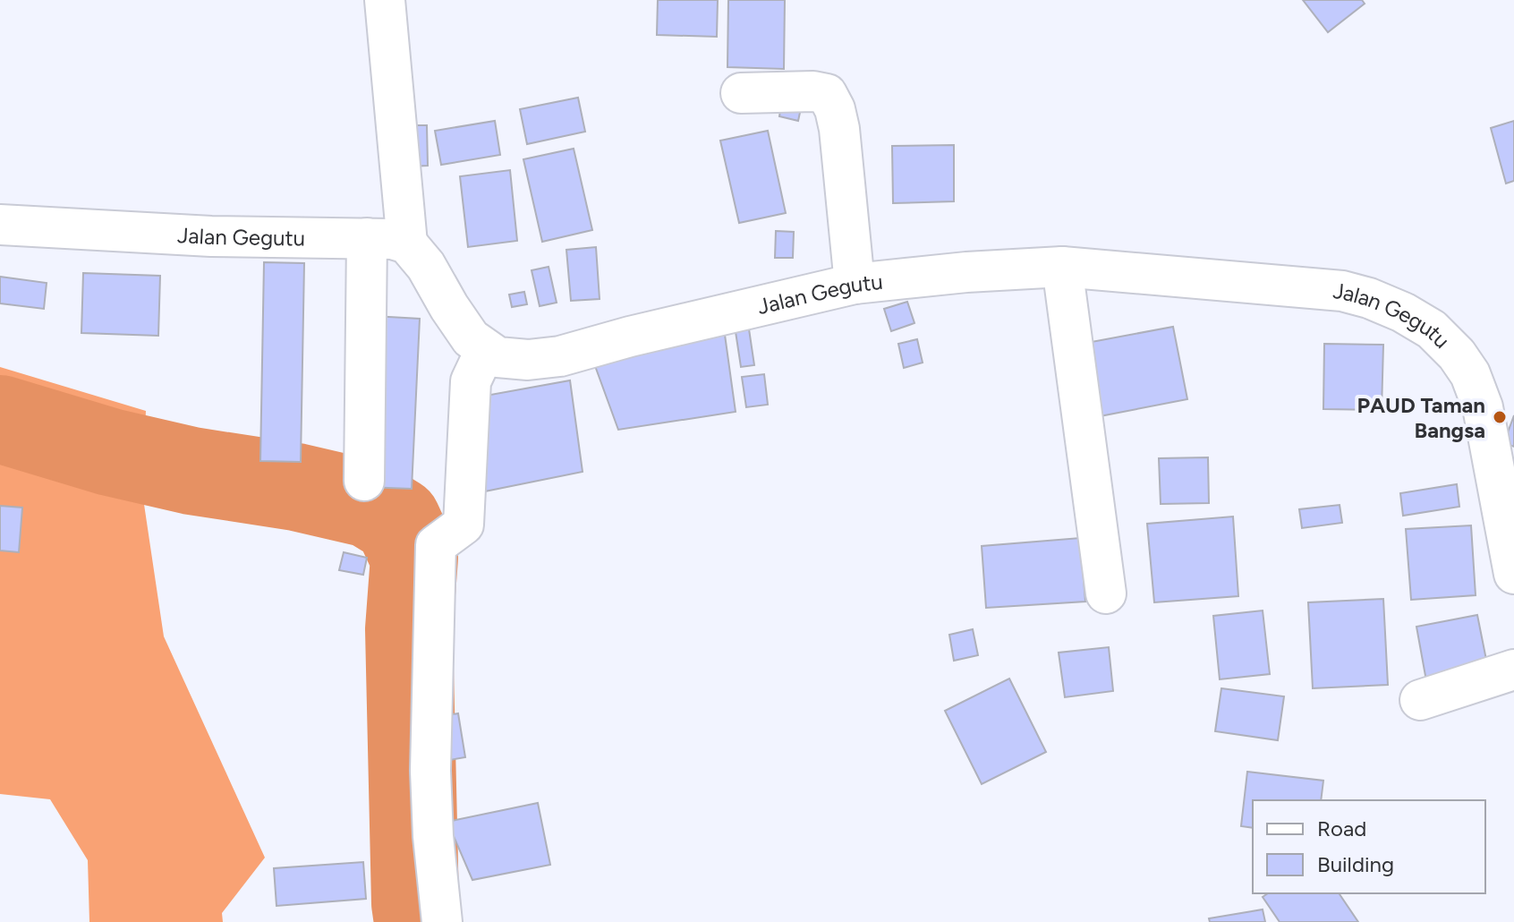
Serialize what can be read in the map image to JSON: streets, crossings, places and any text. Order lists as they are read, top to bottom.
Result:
{
  "streets": {
    "street": ["Jalan Gegutu"]
  },
  "places": ["PAUD Taman Bangsa"],
  "legend": ["Road", "Building"]
}
